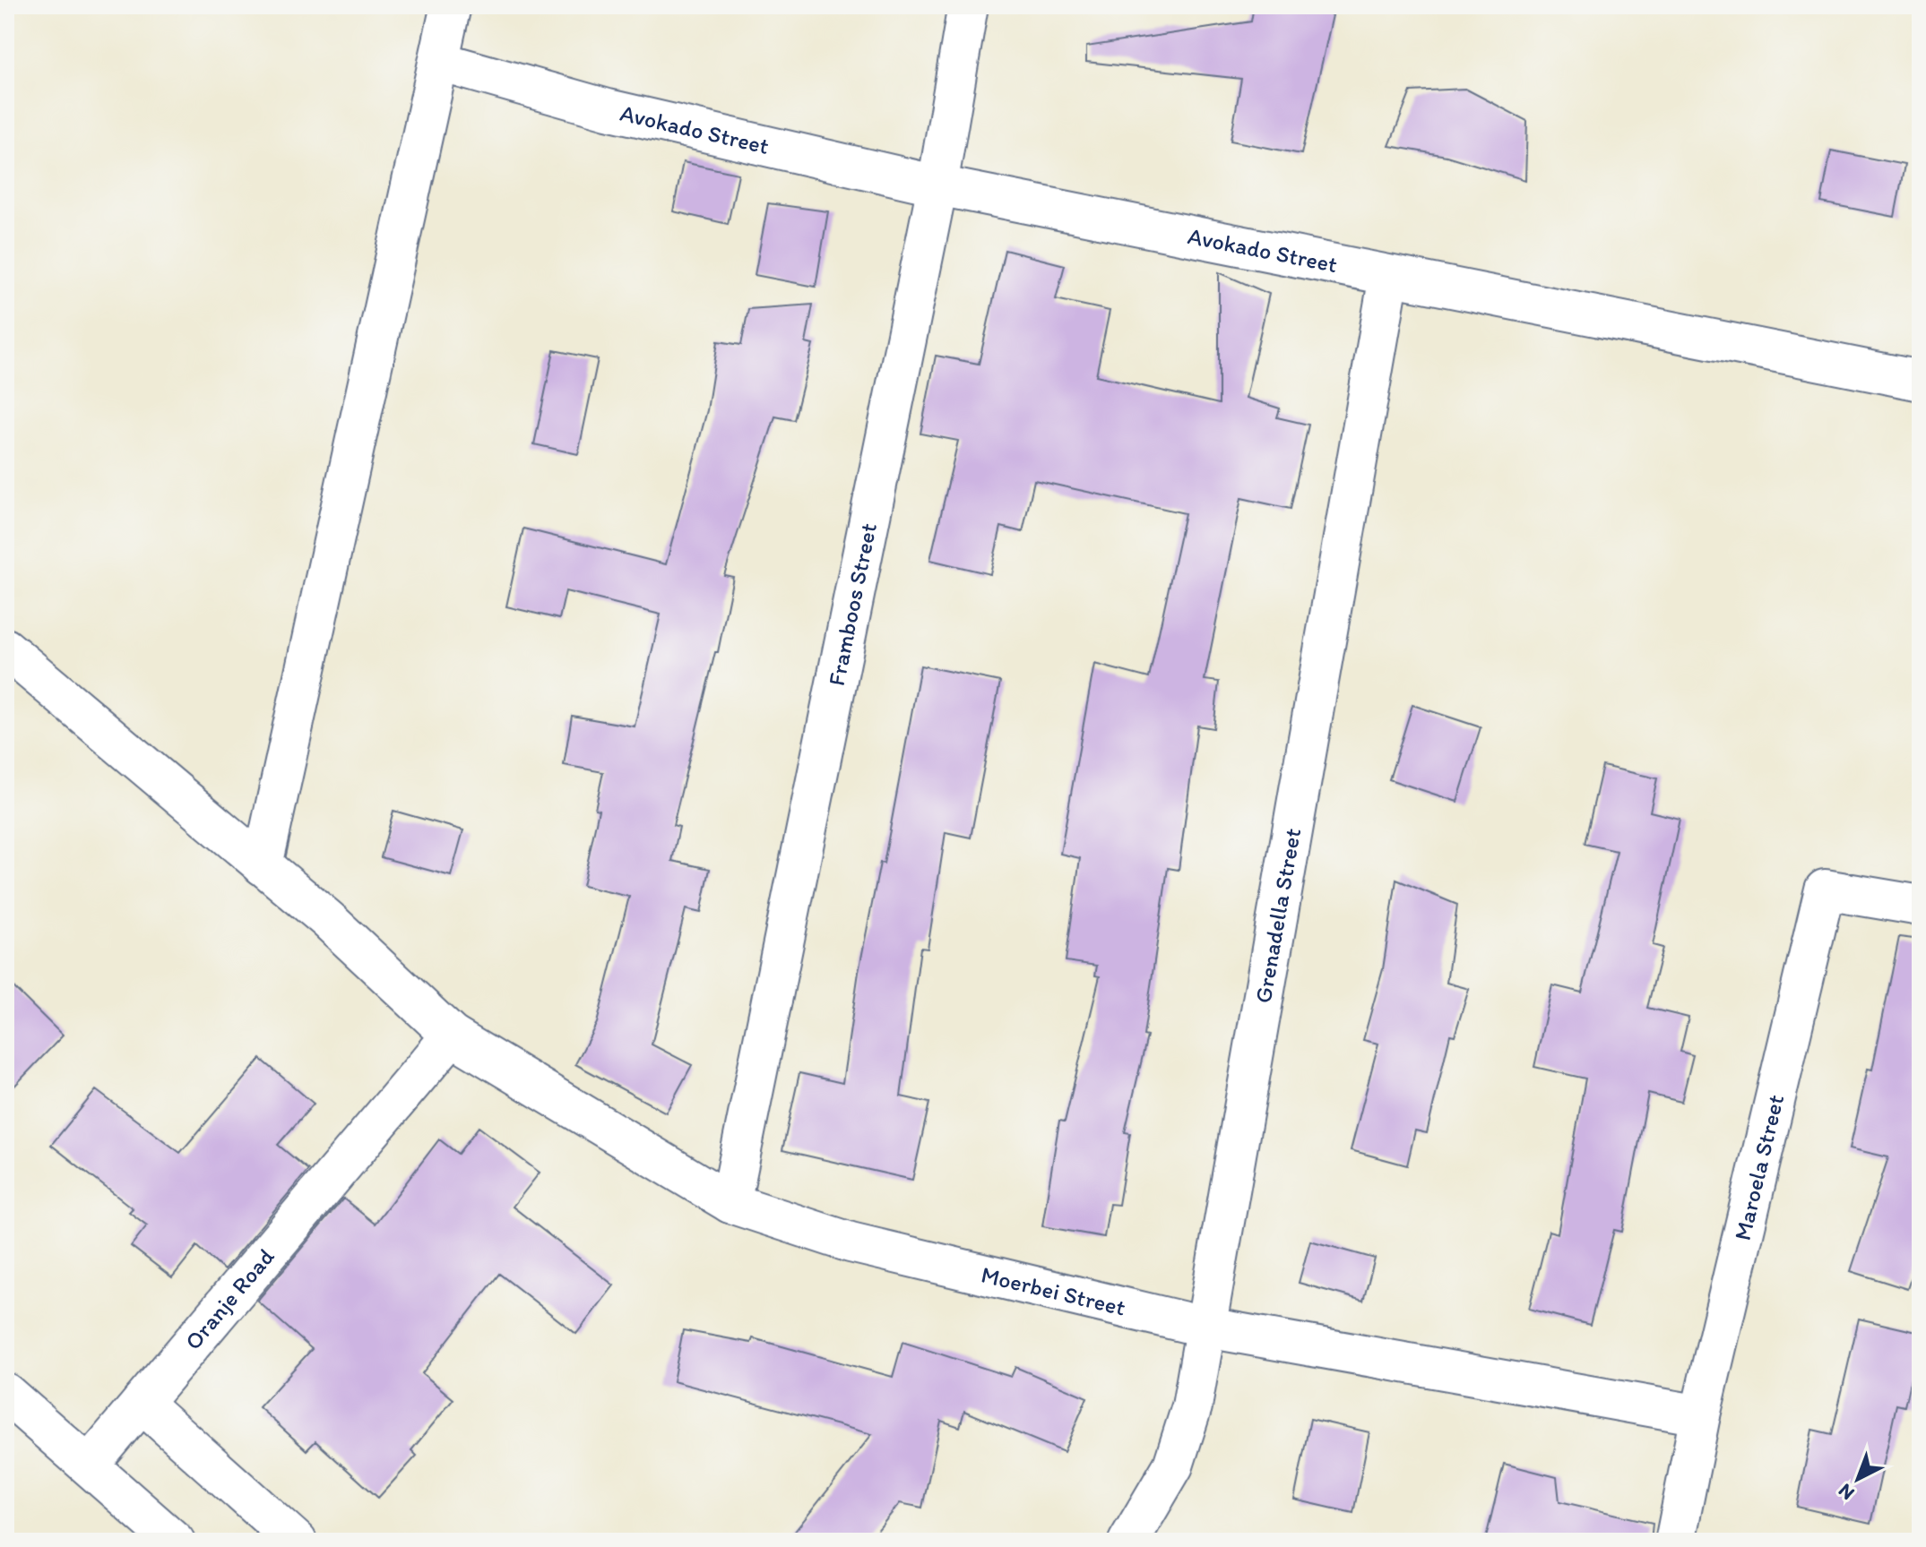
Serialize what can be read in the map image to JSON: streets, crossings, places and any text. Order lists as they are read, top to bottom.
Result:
{
  "streets": {
    "street": [
      "Avokado Street",
      "Framboos Street",
      "Grenadella Street",
      "Maroela Street",
      "Moerbei Street",
      "Oranje Road"
    ]
  },
  "crossings": [
    ["Avokado Street", "Framboos Street"],
    ["Avokado Street", "Grenadella Street"],
    ["Framboos Street", "Moerbei Street"],
    ["Grenadella Street", "Moerbei Street"],
    ["Maroela Street", "Moerbei Street"],
    ["Moerbei Street", "Oranje Road"]
  ],
  "north": "bottom left"
}
